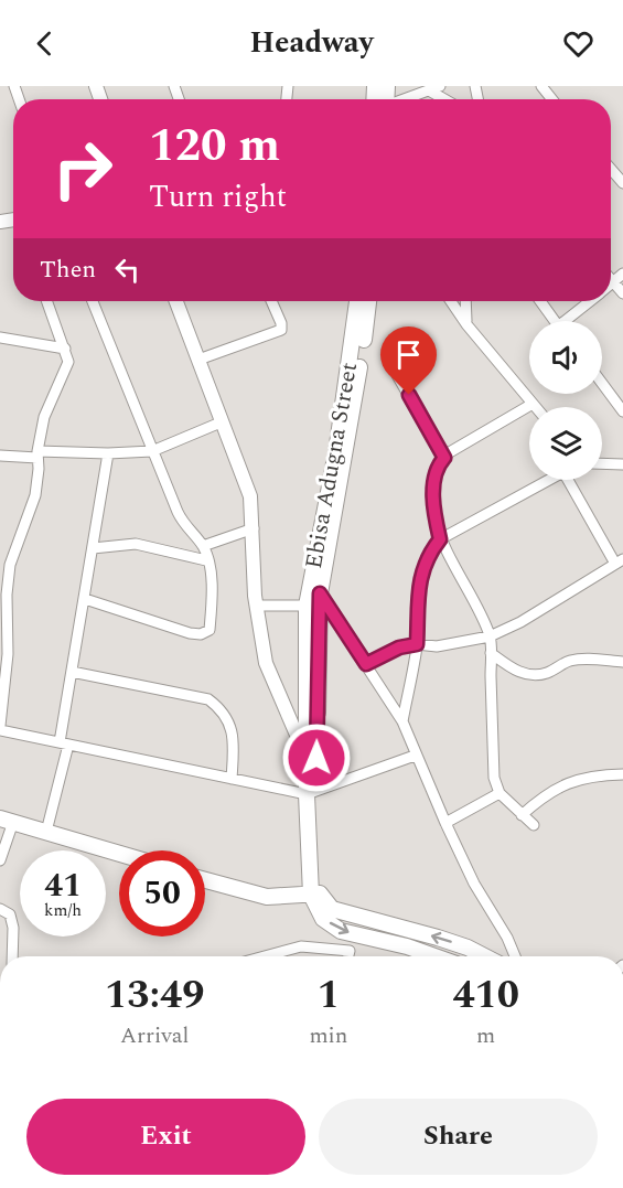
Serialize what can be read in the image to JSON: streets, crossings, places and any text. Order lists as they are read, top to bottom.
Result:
{
  "streets": {
    "main road": ["Ebisa Adugna Street"]
  },
  "page": {
    "header": "Headway",
    "turn": ["120 m", "Turn right"],
    "then": "Then",
    "speed": "41 km/h",
    "limit": "50",
    "eta": [
      "13:49",
      "Arrival",
      "1",
      "min",
      "410",
      "m"
    ],
    "buttons": ["Exit", "Share"]
  }
}
